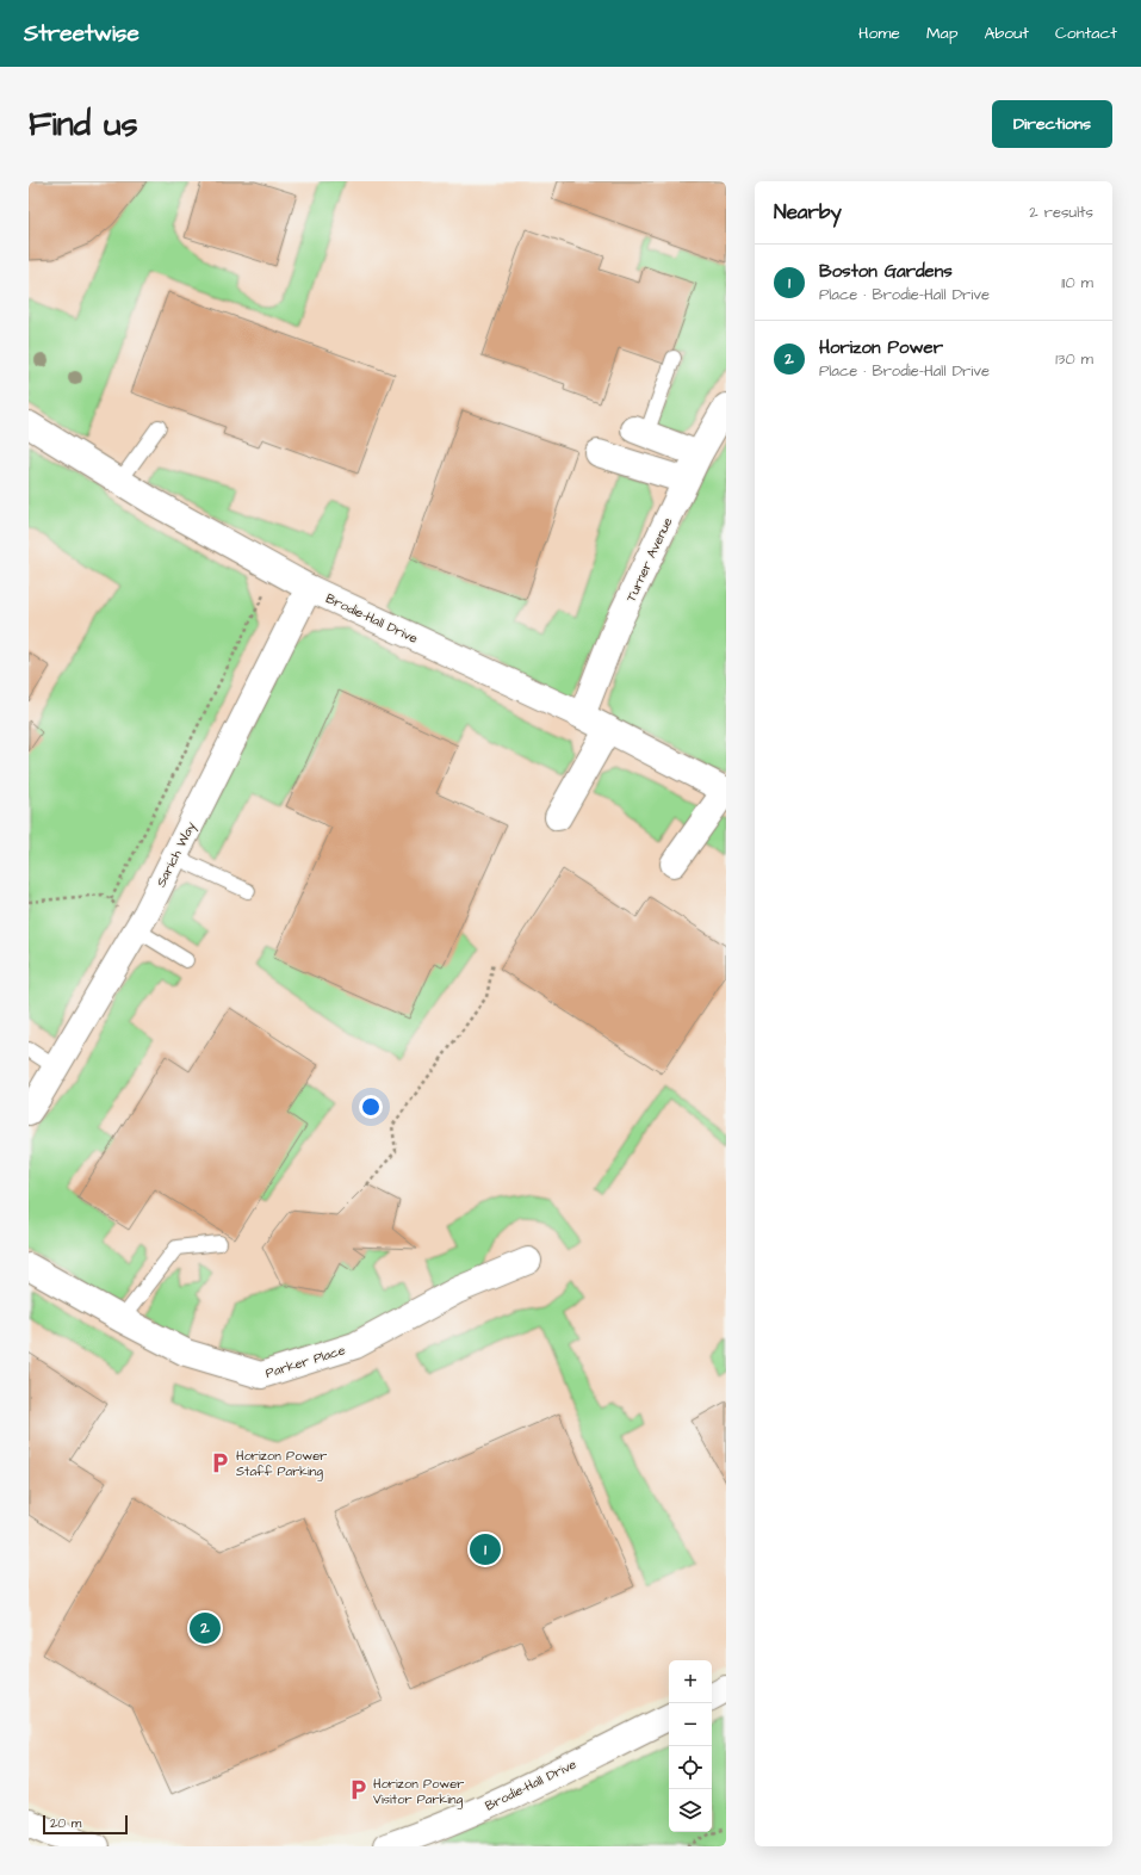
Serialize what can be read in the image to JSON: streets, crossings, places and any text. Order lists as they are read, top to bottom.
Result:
{
  "streets": {
    "street": [
      "Turner Avenue",
      "Brodie-Hall Drive",
      "Sarich Way",
      "Parker Place"
    ]
  },
  "crossings": [
    ["Turner Avenue", "Brodie-Hall Drive"],
    ["Brodie-Hall Drive", "Sarich Way"]
  ],
  "places": {
    "parking": ["Horizon Power Staff Parking", "Horizon Power Visitor Parking"]
  },
  "scale_bar": "20 m",
  "page": {
    "header": "Streetwise",
    "nav": [
      "Home",
      "Map",
      "About",
      "Contact"
    ],
    "buttons": "Directions",
    "title": "Find us",
    "heading": ["Nearby", "2 results"],
    "list": [
      {
        "mark": "1",
        "name": "Boston Gardens",
        "note": "Place · Brodie-Hall Drive",
        "value": "110 m"
      },
      {
        "mark": "2",
        "name": "Horizon Power",
        "note": "Place · Brodie-Hall Drive",
        "value": "130 m"
      }
    ],
    "pins": ["1", "2"],
    "map_buttons": ["+", "−"],
    "scale": "20 m"
  }
}
